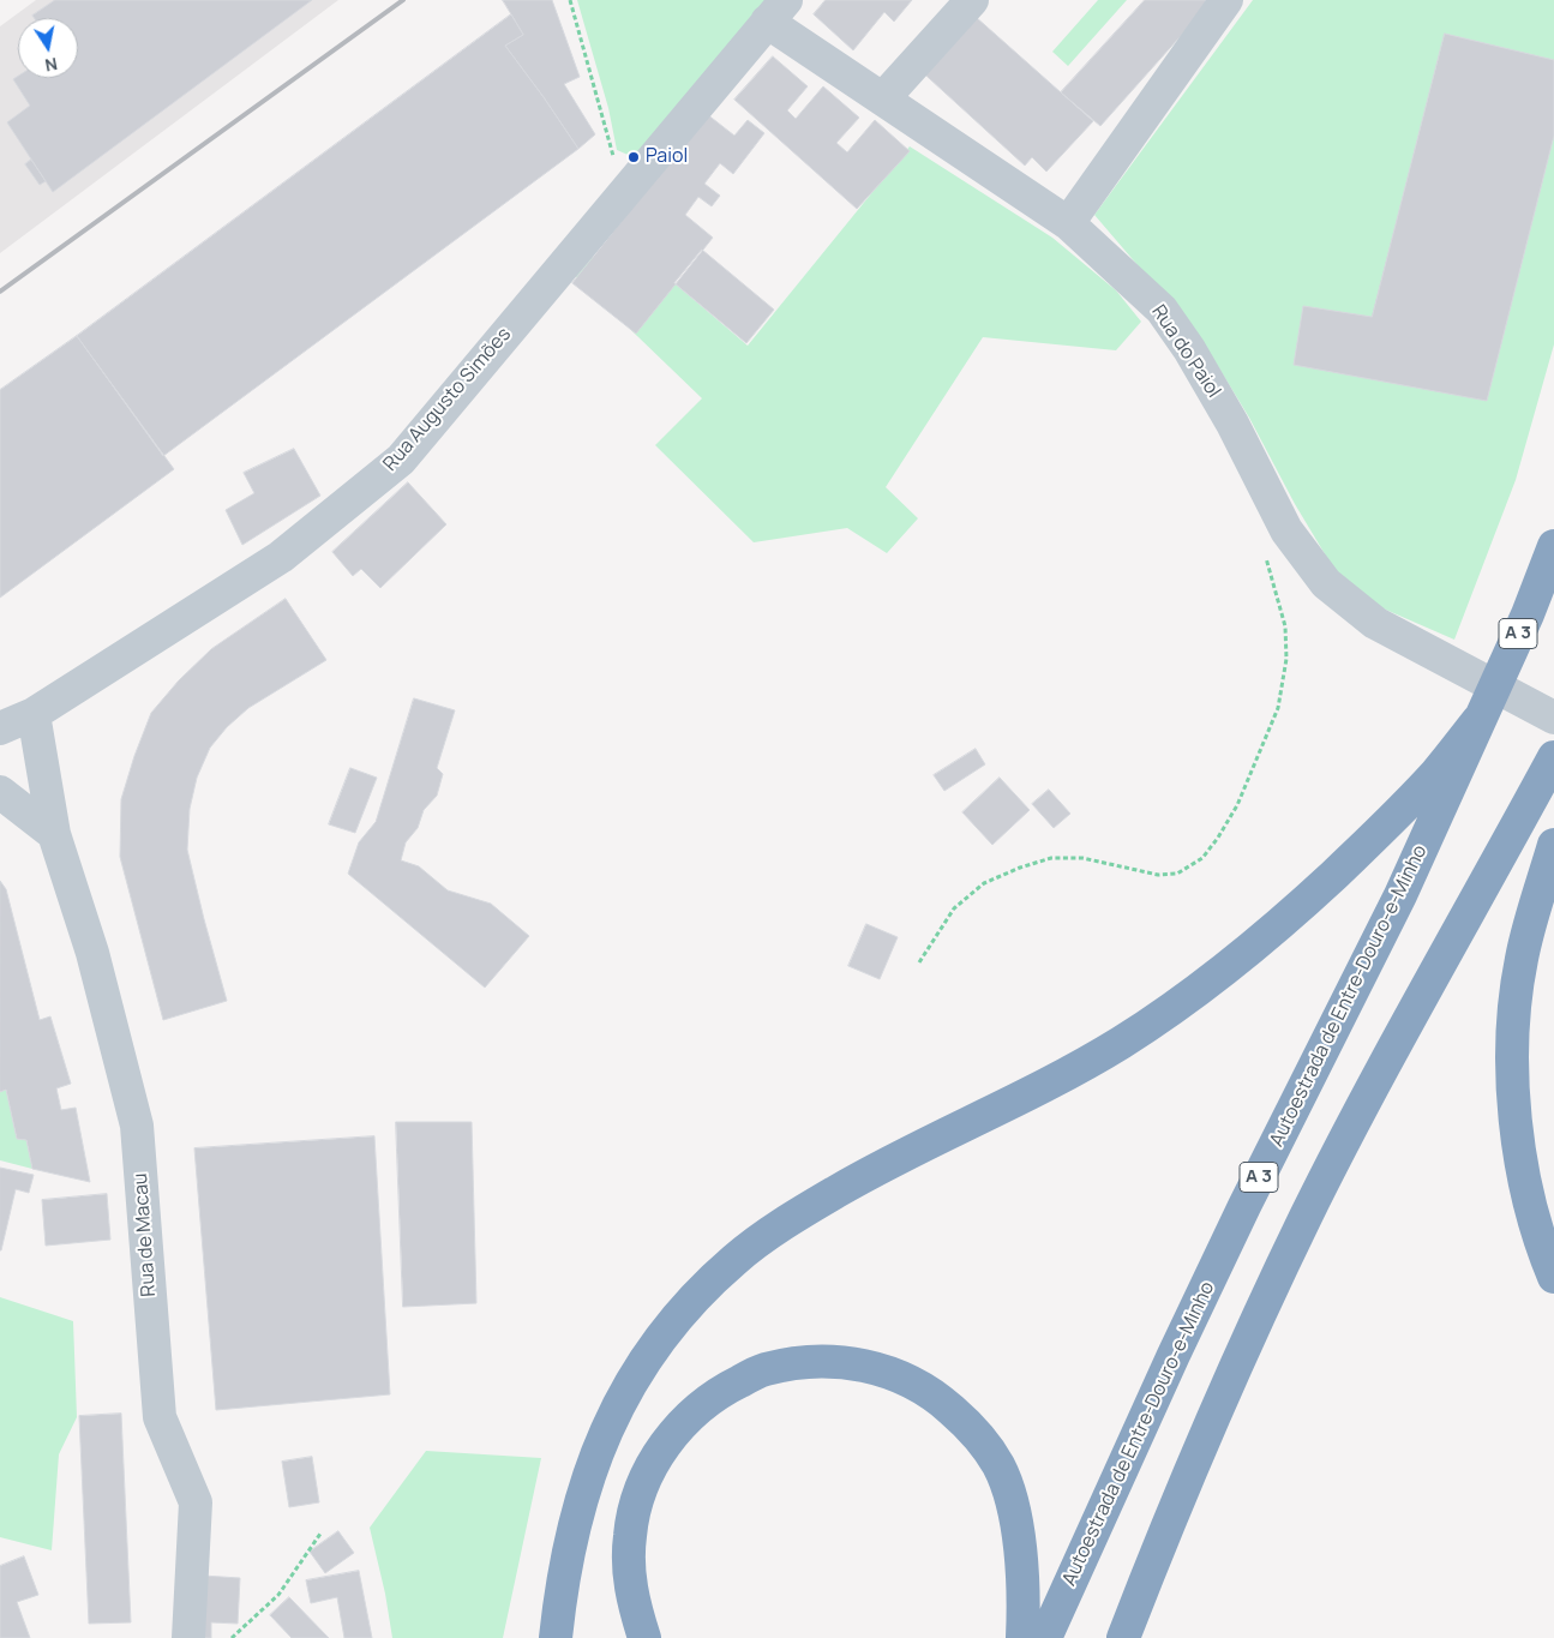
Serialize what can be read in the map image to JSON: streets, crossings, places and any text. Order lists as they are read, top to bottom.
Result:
{
  "streets": {
    "highway": ["A 3", "Autoestrada de Entre-Douro-e-Minho"],
    "street": ["Rua do Paiol", "Rua Augusto Simões", "Rua de Macau"]
  },
  "crossings": [
    ["Rua do Paiol", "Rua Augusto Simões"],
    ["Rua Augusto Simões", "Rua de Macau"]
  ],
  "places": ["Paiol"],
  "north": "bottom"
}
